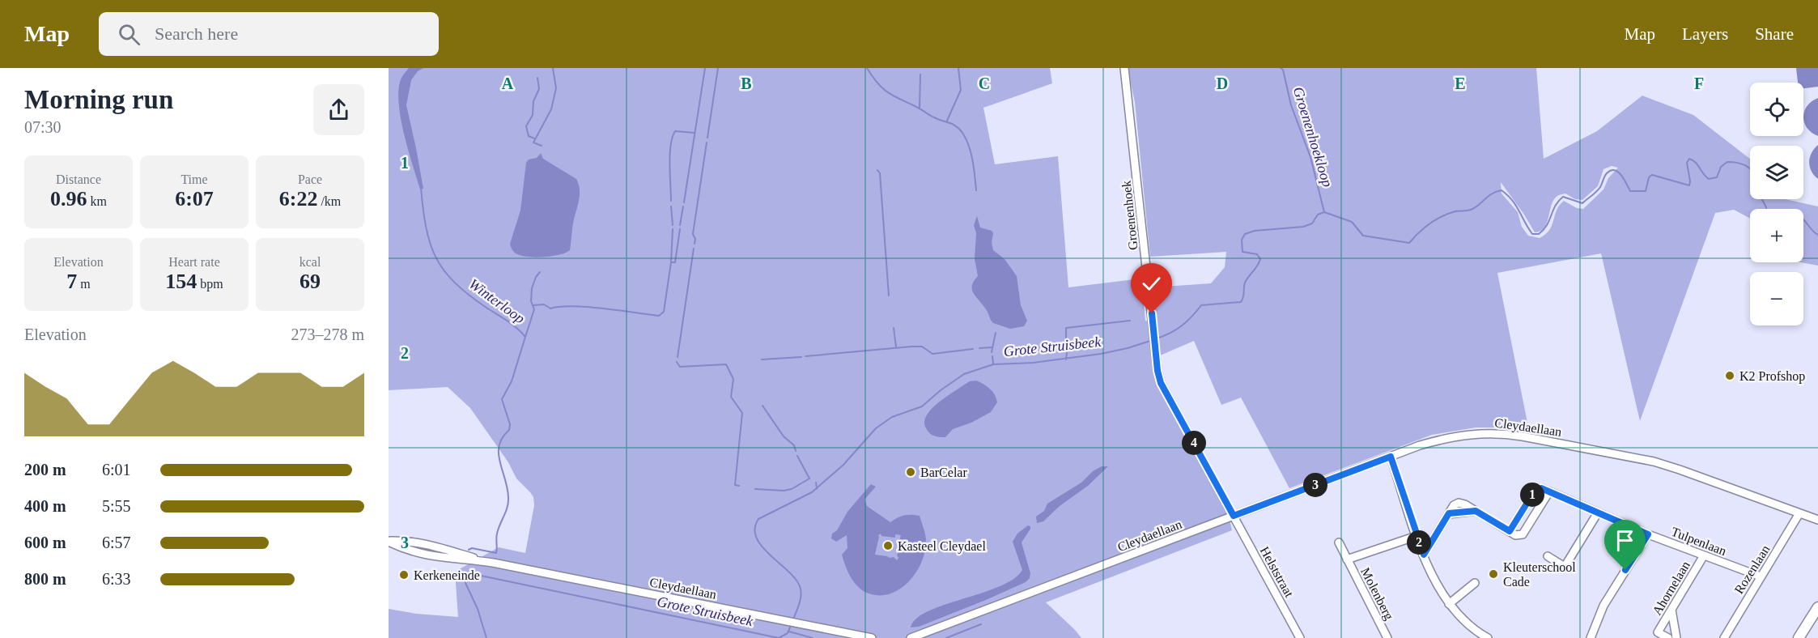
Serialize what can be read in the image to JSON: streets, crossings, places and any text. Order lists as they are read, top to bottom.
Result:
{
  "streets": {
    "street": [
      "Groenenhoek",
      "Cleydaellaan",
      "Tulpenlaan",
      "Rozenlaan",
      "Helststraat",
      "Ahornelaan",
      "Molenberg"
    ]
  },
  "crossings": [
    ["Groenenhoek", "Cleydaellaan"],
    ["Groenenhoek", "Helststraat"],
    ["Cleydaellaan", "Rozenlaan"],
    ["Cleydaellaan", "Helststraat"],
    ["Tulpenlaan", "Rozenlaan"],
    ["Tulpenlaan", "Ahornelaan"]
  ],
  "water": ["Groenenhoekloop", "Winterloop", "Grote Struisbeek"],
  "places": [
    "K2 Profshop",
    "BarCelar",
    "Kasteel Cleydael",
    "Kleuterschool Cade",
    "Kerkeneinde"
  ],
  "page": {
    "header": "Map",
    "search": "Search here",
    "nav": ["Map", "Layers", "Share"],
    "heading": ["Morning run", "07:30"],
    "map_buttons": ["+", "−"],
    "stats": [
      ["Distance", "0.96 km"],
      ["Time", "6:07"],
      ["Pace", "6:22 /km"],
      ["Elevation", "7 m"],
      ["Heart rate", "154 bpm"],
      ["kcal", "69"]
    ],
    "chart": ["Elevation", "273–278 m"],
    "pins": [
      "4",
      "3",
      "1",
      "2"
    ],
    "list": [
      {
        "name": "200 m",
        "note": "6:01"
      },
      {
        "name": "400 m",
        "note": "5:55"
      },
      {
        "name": "600 m",
        "note": "6:57"
      },
      {
        "name": "800 m",
        "note": "6:33"
      }
    ]
  },
  "grid": {
    "columns": [
      "A",
      "B",
      "C",
      "D",
      "E",
      "F"
    ],
    "rows": ["1", "2", "3"]
  }
}
